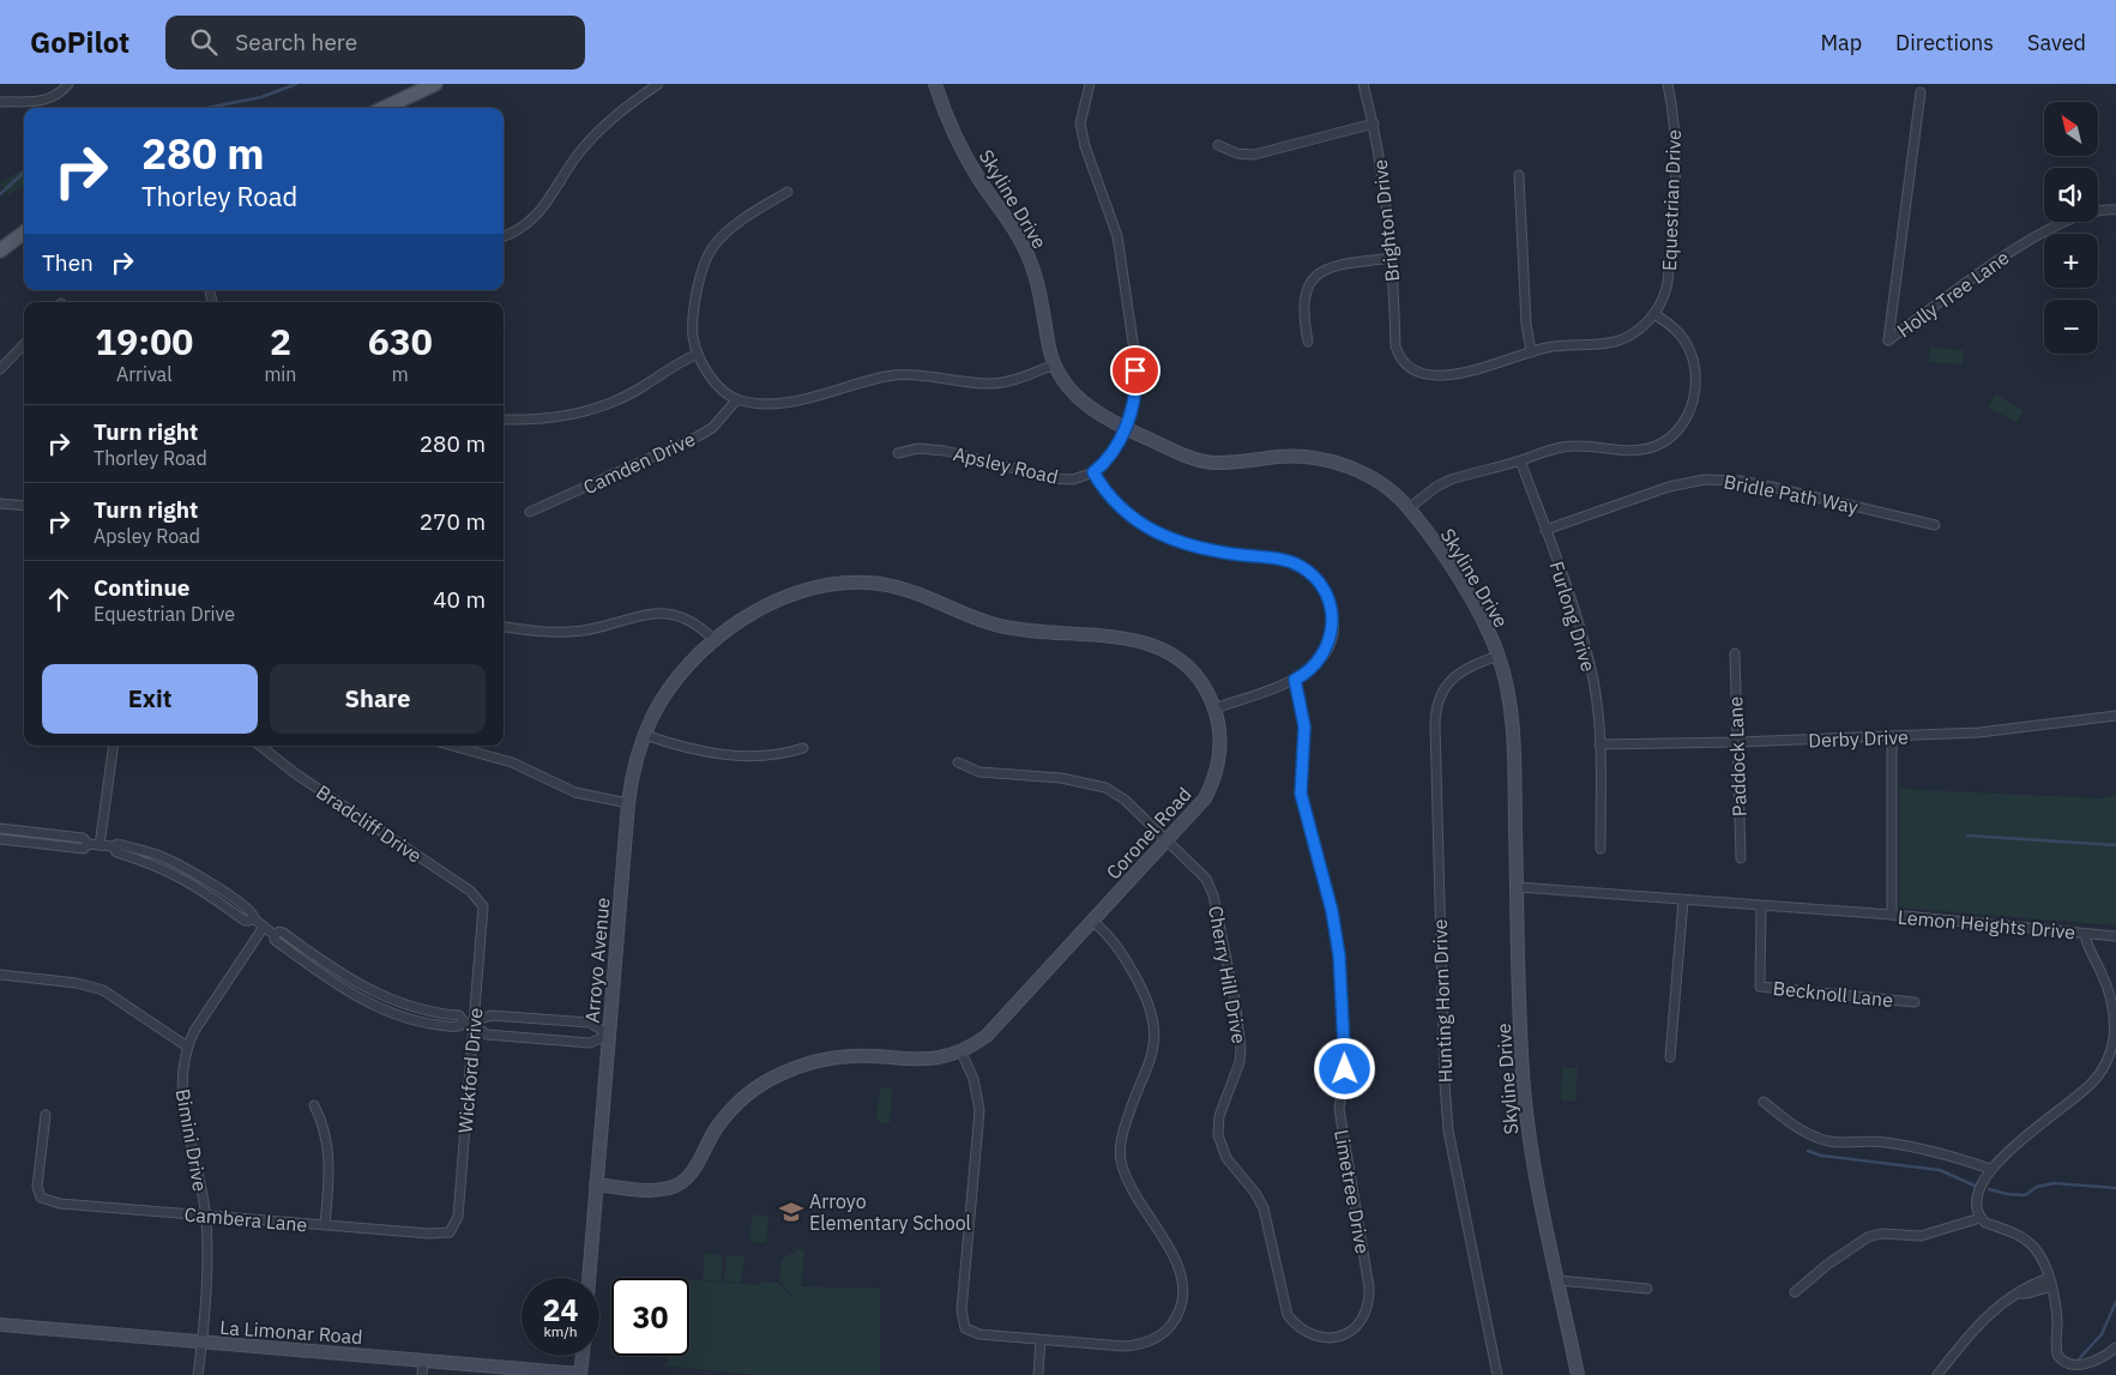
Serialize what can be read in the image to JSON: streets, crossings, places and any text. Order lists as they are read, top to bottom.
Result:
{
  "streets": {
    "street": [
      "Skyline Drive",
      "Equestrian Drive",
      "Brighton Drive",
      "Holly Tree Lane",
      "Camden Drive",
      "Apsley Road",
      "Bridle Path Way",
      "Furlong Drive",
      "Derby Drive",
      "Paddock Lane",
      "Bradcliff Drive",
      "Coronel Road",
      "Lemon Heights Drive",
      "Arroyo Avenue",
      "Cherry Hill Drive",
      "Becknoll Lane",
      "Hunting Horn Drive",
      "Wickford Drive",
      "Bimini Drive",
      "Limetree Drive",
      "Cambera Lane",
      "La Limonar Road"
    ]
  },
  "crossings": [
    ["Skyline Drive", "Lemon Heights Drive"],
    ["Skyline Drive", "Hunting Horn Drive"],
    ["Bridle Path Way", "Furlong Drive"],
    ["Furlong Drive", "Derby Drive"],
    ["Derby Drive", "Paddock Lane"],
    ["Bradcliff Drive", "Wickford Drive"],
    ["Coronel Road", "Arroyo Avenue"],
    ["Coronel Road", "Cherry Hill Drive"],
    ["Lemon Heights Drive", "Becknoll Lane"],
    ["Cherry Hill Drive", "Limetree Drive"],
    ["Wickford Drive", "Cambera Lane"],
    ["Bimini Drive", "Cambera Lane"],
    ["Bimini Drive", "La Limonar Road"]
  ],
  "places": {
    "school or university": ["Arroyo Elementary School"]
  },
  "north": "top left",
  "page": {
    "header": "GoPilot",
    "search": "Search here",
    "nav": ["Map", "Directions", "Saved"],
    "map_buttons": ["+", "−"],
    "turn": ["280 m", "Thorley Road"],
    "then": "Then",
    "eta": [
      "19:00",
      "Arrival",
      "2",
      "min",
      "630",
      "m"
    ],
    "list": [
      {
        "name": "Turn right",
        "note": "Thorley Road",
        "value": "280 m"
      },
      {
        "name": "Turn right",
        "note": "Apsley Road",
        "value": "270 m"
      },
      {
        "name": "Continue",
        "note": "Equestrian Drive",
        "value": "40 m"
      }
    ],
    "buttons": ["Exit", "Share"],
    "speed": "24 km/h",
    "limit": "30"
  }
}
